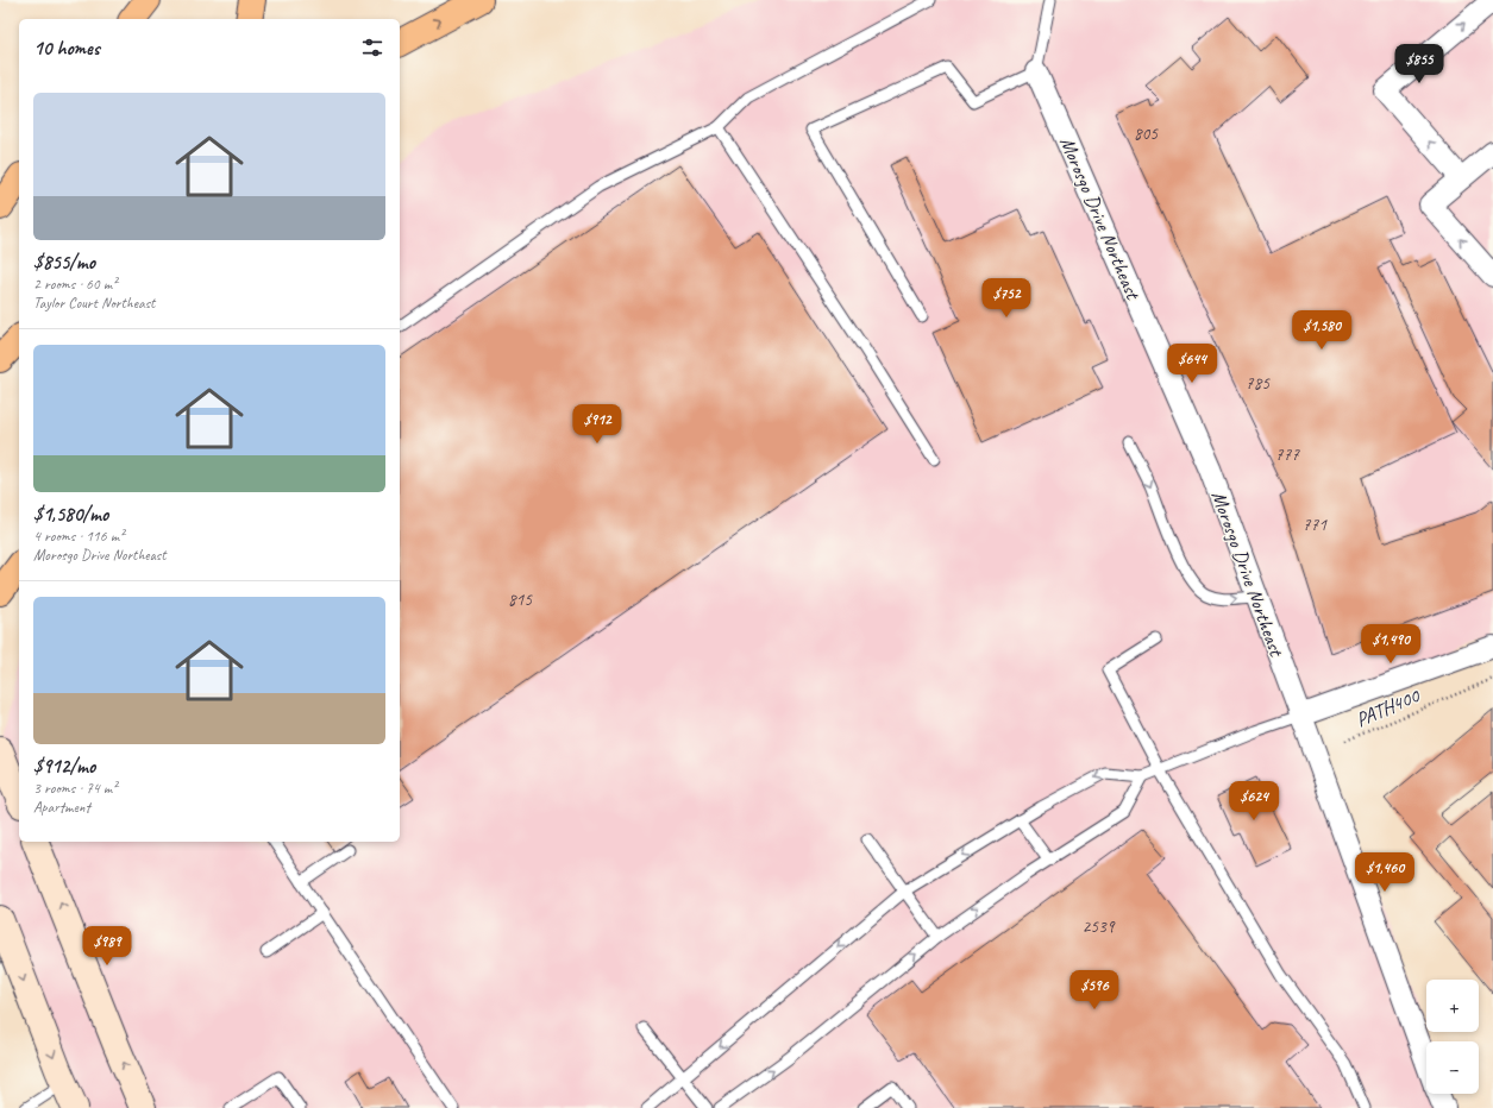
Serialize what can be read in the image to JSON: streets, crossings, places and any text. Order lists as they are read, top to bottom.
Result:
{
  "streets": {
    "street": ["Morosgo Drive Northeast"],
    "path": ["PATH400"]
  },
  "house_numbers": [
    "805",
    "785",
    "777",
    "771",
    "815",
    "2539"
  ],
  "page": {
    "heading": "10 homes",
    "price": [
      "$855",
      "$752",
      "$1,580",
      "$644",
      "$912",
      "$1,490",
      "$624",
      "$1,460",
      "$989",
      "$596"
    ],
    "list": [
      {
        "name": "$855/mo",
        "note": "2 rooms · 60 m² · Taylor Court Northeast"
      },
      {
        "name": "$1,580/mo",
        "note": "4 rooms · 116 m² · Morosgo Drive Northeast"
      },
      {
        "name": "$912/mo",
        "note": "3 rooms · 74 m² · Apartment"
      }
    ],
    "map_buttons": ["+", "−"]
  }
}
